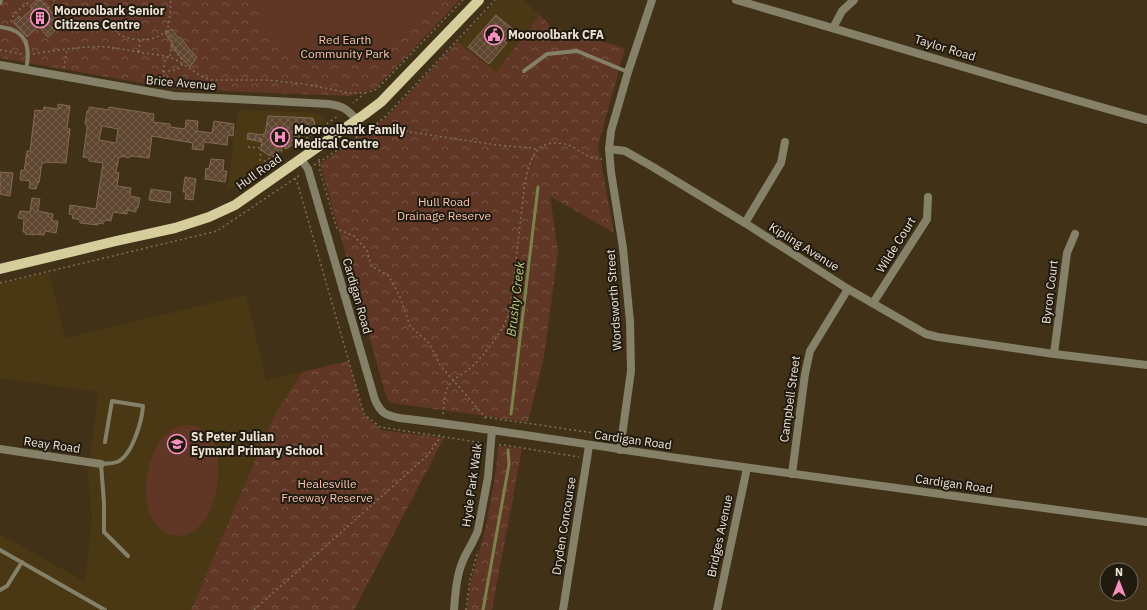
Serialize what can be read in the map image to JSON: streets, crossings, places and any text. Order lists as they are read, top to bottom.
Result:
{
  "streets": {
    "main road": ["Hull Road"],
    "street": [
      "Taylor Road",
      "Brice Avenue",
      "Wilde Court",
      "Kipling Avenue",
      "Byron Court",
      "Cardigan Road",
      "Wordsworth Street",
      "Campbell Street",
      "Reay Road",
      "Hyde Park Walk",
      "Dryden Concourse",
      "Bridges Avenue"
    ]
  },
  "crossings": [
    ["Brice Avenue", "Hull Road"],
    ["Hull Road", "Cardigan Road"],
    ["Wilde Court", "Kipling Avenue"],
    ["Kipling Avenue", "Byron Court"],
    ["Kipling Avenue", "Wordsworth Street"],
    ["Kipling Avenue", "Campbell Street"],
    ["Cardigan Road", "Wordsworth Street"],
    ["Cardigan Road", "Campbell Street"],
    ["Cardigan Road", "Hyde Park Walk"],
    ["Cardigan Road", "Dryden Concourse"],
    ["Cardigan Road", "Bridges Avenue"]
  ],
  "water": ["Brushy Creek"],
  "parks": ["Red Earth Community Park", "Hull Road Drainage Reserve", "Healesville Freeway Reserve"],
  "places": {
    "building": ["Mooroolbark Senior Citizens Centre"],
    "public building": ["Mooroolbark CFA"],
    "hospital": ["Mooroolbark Family Medical Centre"],
    "school or university": ["St Peter Julian Eymard Primary School"]
  },
  "north": "top"
}
